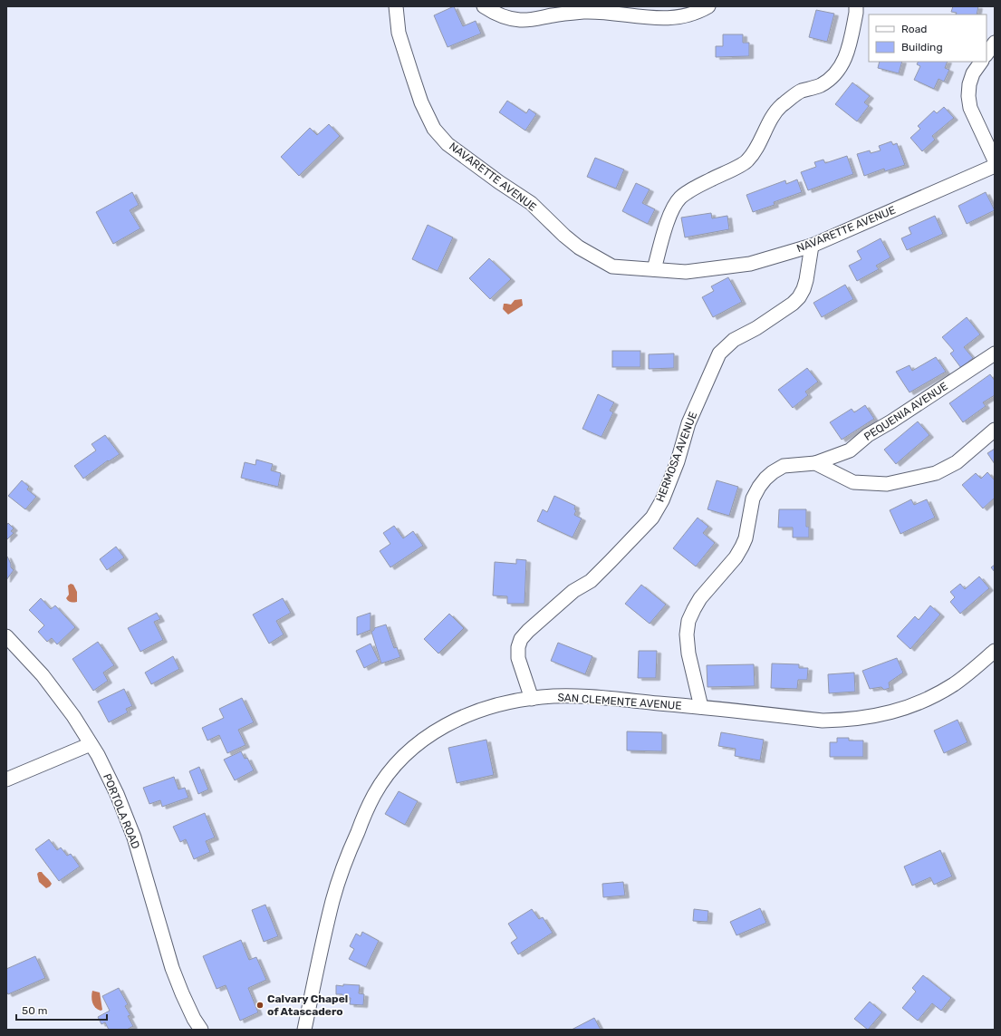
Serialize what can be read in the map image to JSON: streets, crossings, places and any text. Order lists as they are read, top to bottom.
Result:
{
  "streets": {
    "street": [
      "NAVARETTE AVENUE",
      "PEQUENIA AVENUE",
      "HERMOSA AVENUE",
      "SAN CLEMENTE AVENUE",
      "PORTOLA ROAD"
    ]
  },
  "crossings": [
    ["NAVARETTE AVENUE", "HERMOSA AVENUE"],
    ["PEQUENIA AVENUE", "SAN CLEMENTE AVENUE"],
    ["HERMOSA AVENUE", "SAN CLEMENTE AVENUE"]
  ],
  "places": ["Calvary Chapel of Atascadero"],
  "legend": ["Road", "Building"],
  "scale_bar": "50 m"
}
